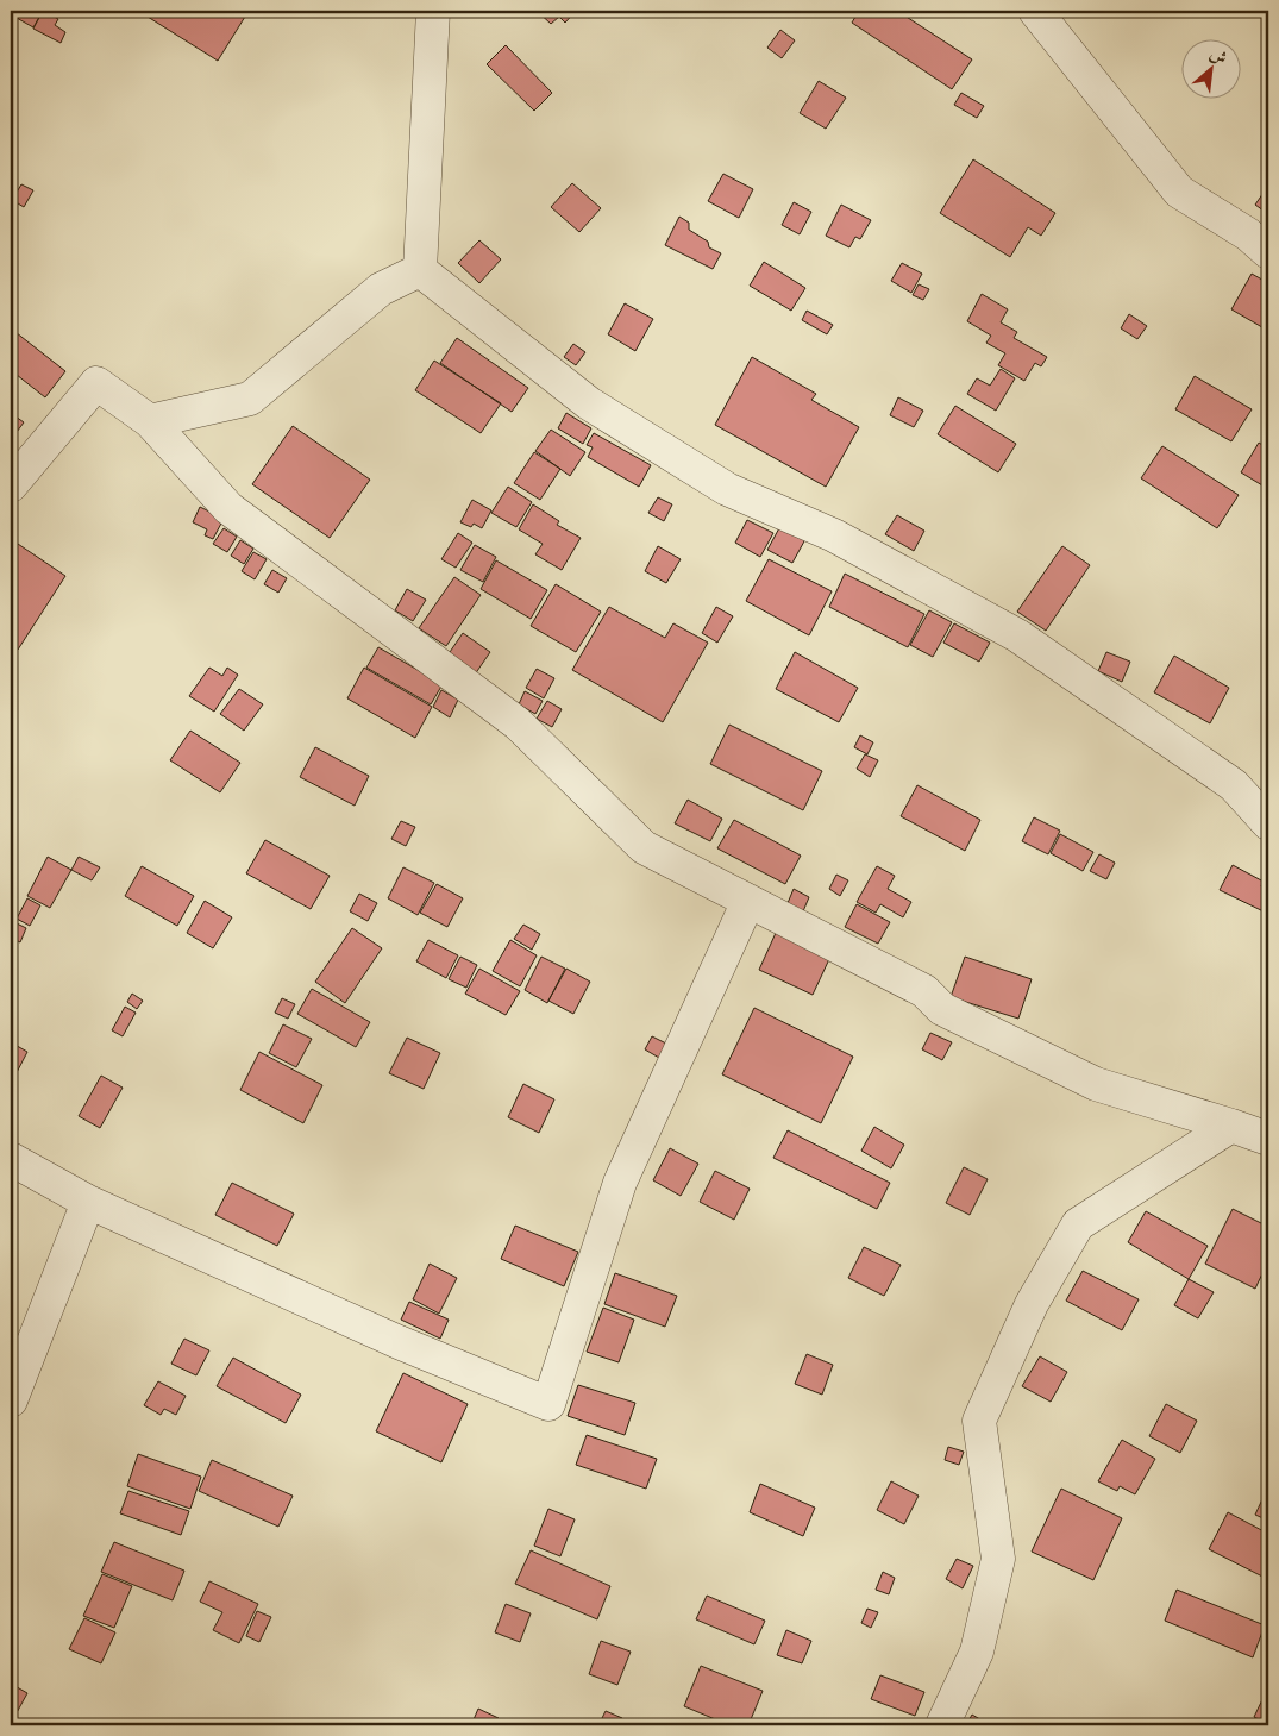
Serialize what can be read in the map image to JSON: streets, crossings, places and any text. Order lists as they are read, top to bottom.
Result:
{
  "north": "top right"
}
